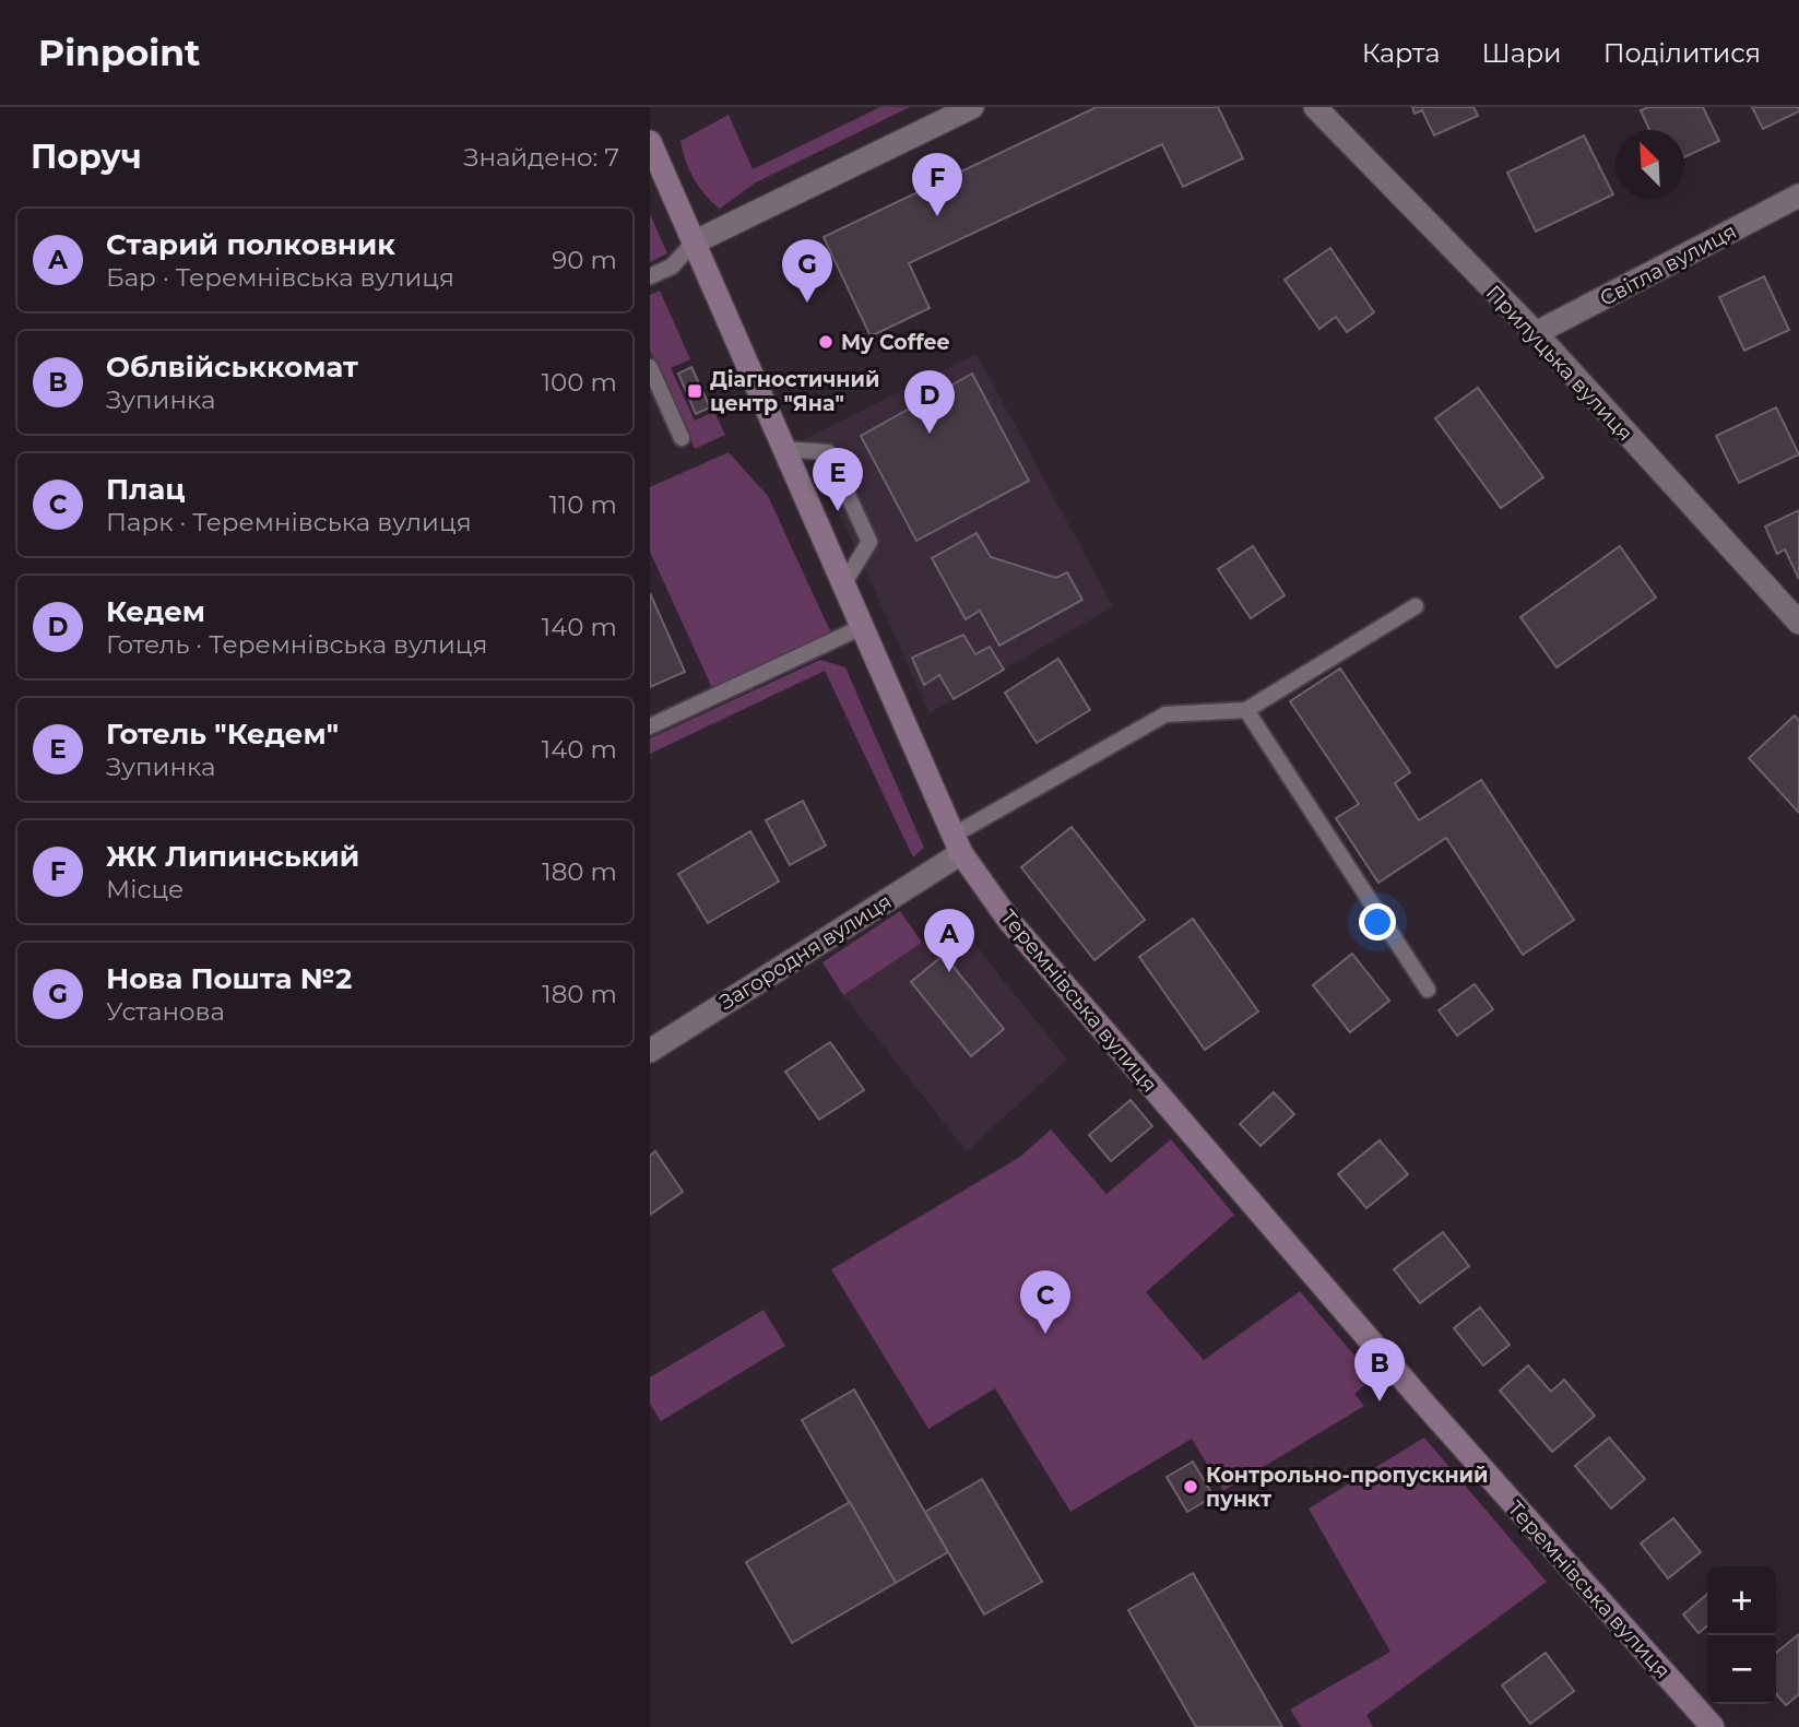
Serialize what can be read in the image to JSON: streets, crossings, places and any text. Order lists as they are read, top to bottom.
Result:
{
  "streets": {
    "street": [
      "Світла вулиця",
      "Прилуцька вулиця",
      "Загородня вулиця",
      "Теремнівська вулиця"
    ]
  },
  "crossings": [
    ["Світла вулиця", "Прилуцька вулиця"],
    ["Загородня вулиця", "Теремнівська вулиця"]
  ],
  "places": {
    "other": ["My Coffee", "Контрольно-пропускний пункт"],
    "transit": ["Діагностичний центр \"Яна\""]
  },
  "north": "top left",
  "page": {
    "header": "Pinpoint",
    "nav": ["Карта", "Шари", "Поділитися"],
    "heading": ["Поруч", "Знайдено: 7"],
    "pins": [
      "F",
      "G",
      "D",
      "E",
      "A",
      "C",
      "B"
    ],
    "list": [
      {
        "mark": "A",
        "name": "Старий полковник",
        "note": "Бар · Теремнівська вулиця",
        "value": "90 m"
      },
      {
        "mark": "B",
        "name": "Облвійськкомат",
        "note": "Зупинка",
        "value": "100 m"
      },
      {
        "mark": "C",
        "name": "Плац",
        "note": "Парк · Теремнівська вулиця",
        "value": "110 m"
      },
      {
        "mark": "D",
        "name": "Кедем",
        "note": "Готель · Теремнівська вулиця",
        "value": "140 m"
      },
      {
        "mark": "E",
        "name": "Готель \"Кедем\"",
        "note": "Зупинка",
        "value": "140 m"
      },
      {
        "mark": "F",
        "name": "ЖК Липинський",
        "note": "Місце",
        "value": "180 m"
      },
      {
        "mark": "G",
        "name": "Нова Пошта №2",
        "note": "Установа",
        "value": "180 m"
      }
    ],
    "map_buttons": ["+", "−"]
  }
}
